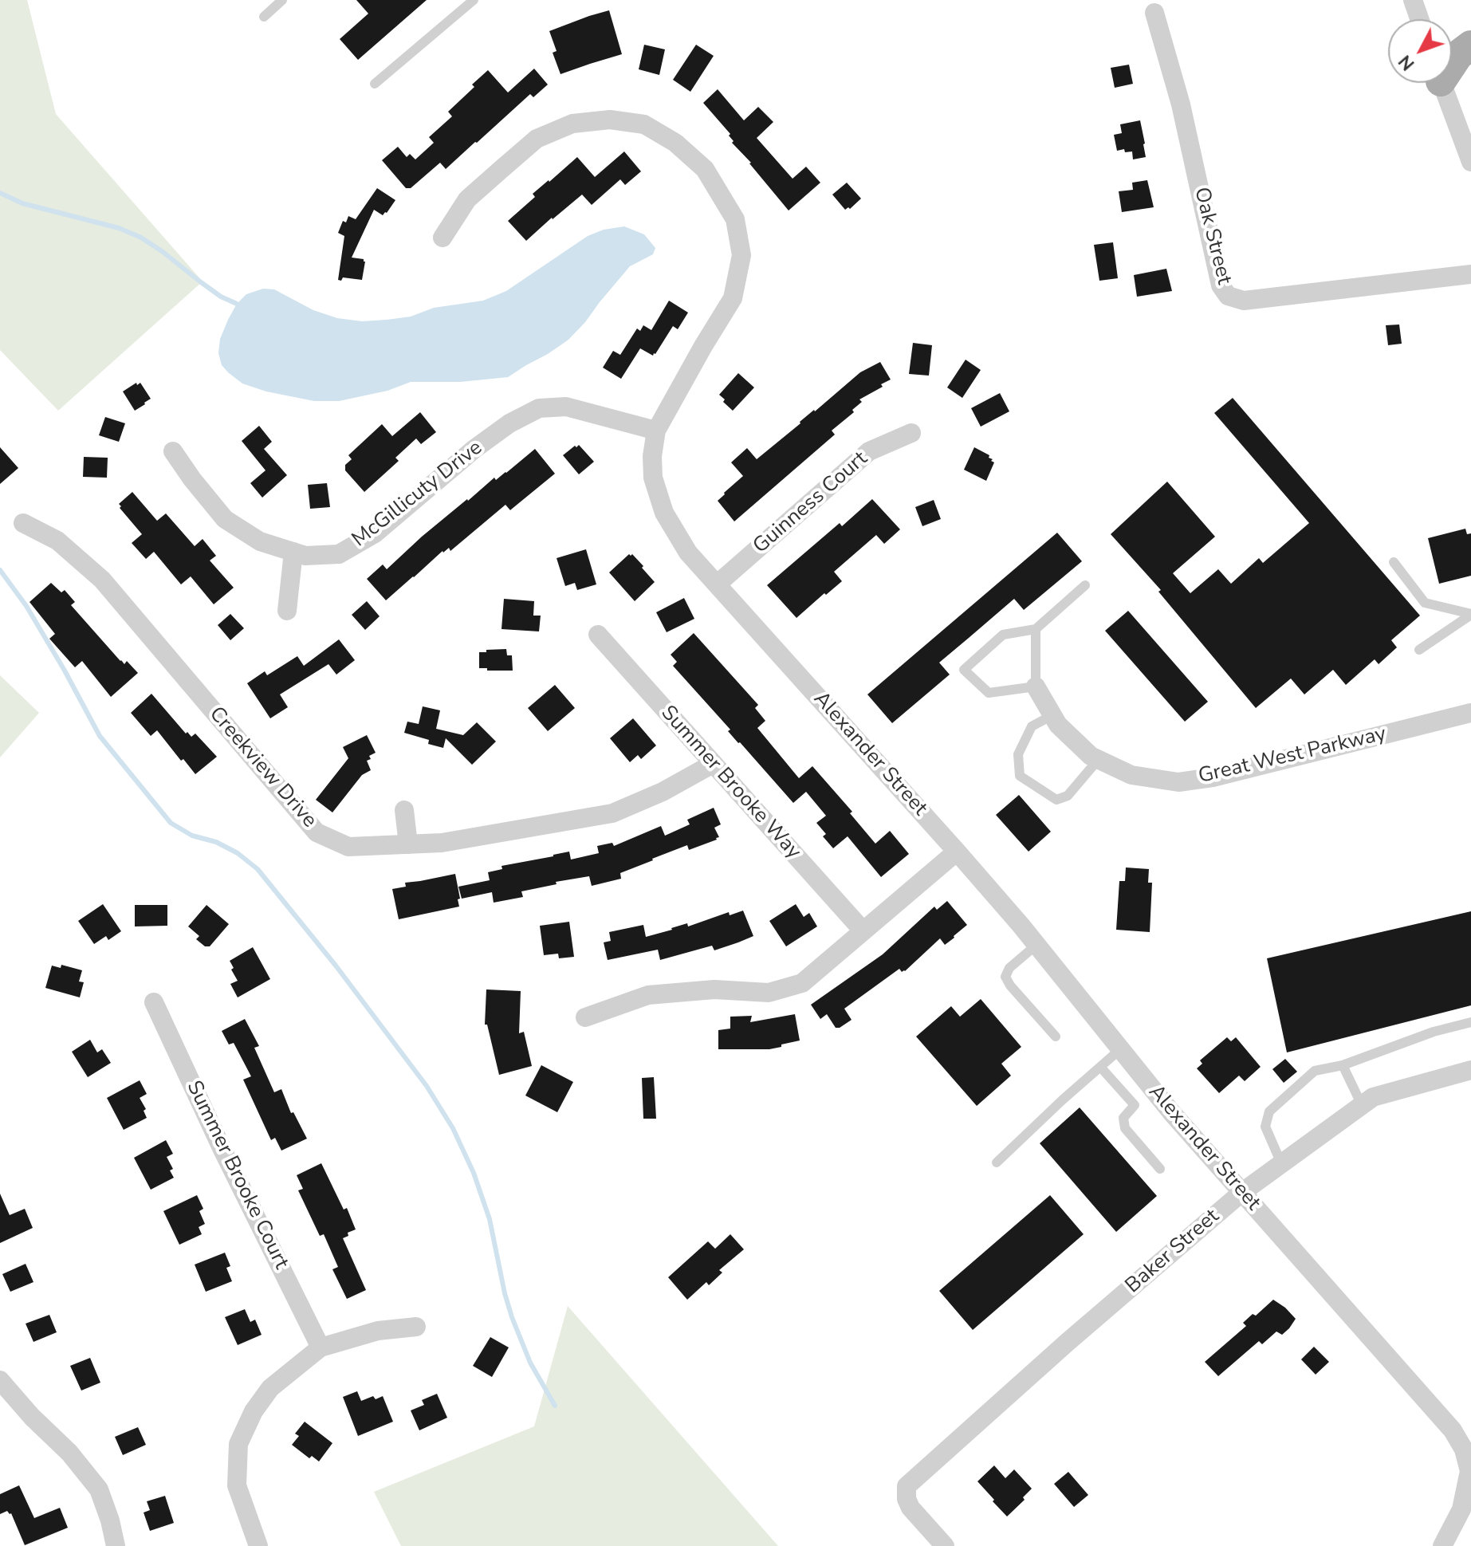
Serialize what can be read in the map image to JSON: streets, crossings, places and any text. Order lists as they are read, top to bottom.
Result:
{
  "streets": {
    "street": [
      "Oak Street",
      "McGillicuty Drive",
      "Guinness Court",
      "Alexander Street",
      "Great West Parkway",
      "Creekview Drive",
      "Summer Brooke Way",
      "Summer Brooke Court",
      "Baker Street"
    ]
  },
  "crossings": [
    ["McGillicuty Drive", "Alexander Street"],
    ["Guinness Court", "Alexander Street"],
    ["Alexander Street", "Baker Street"],
    ["Creekview Drive", "Summer Brooke Way"]
  ],
  "north": "bottom left"
}
